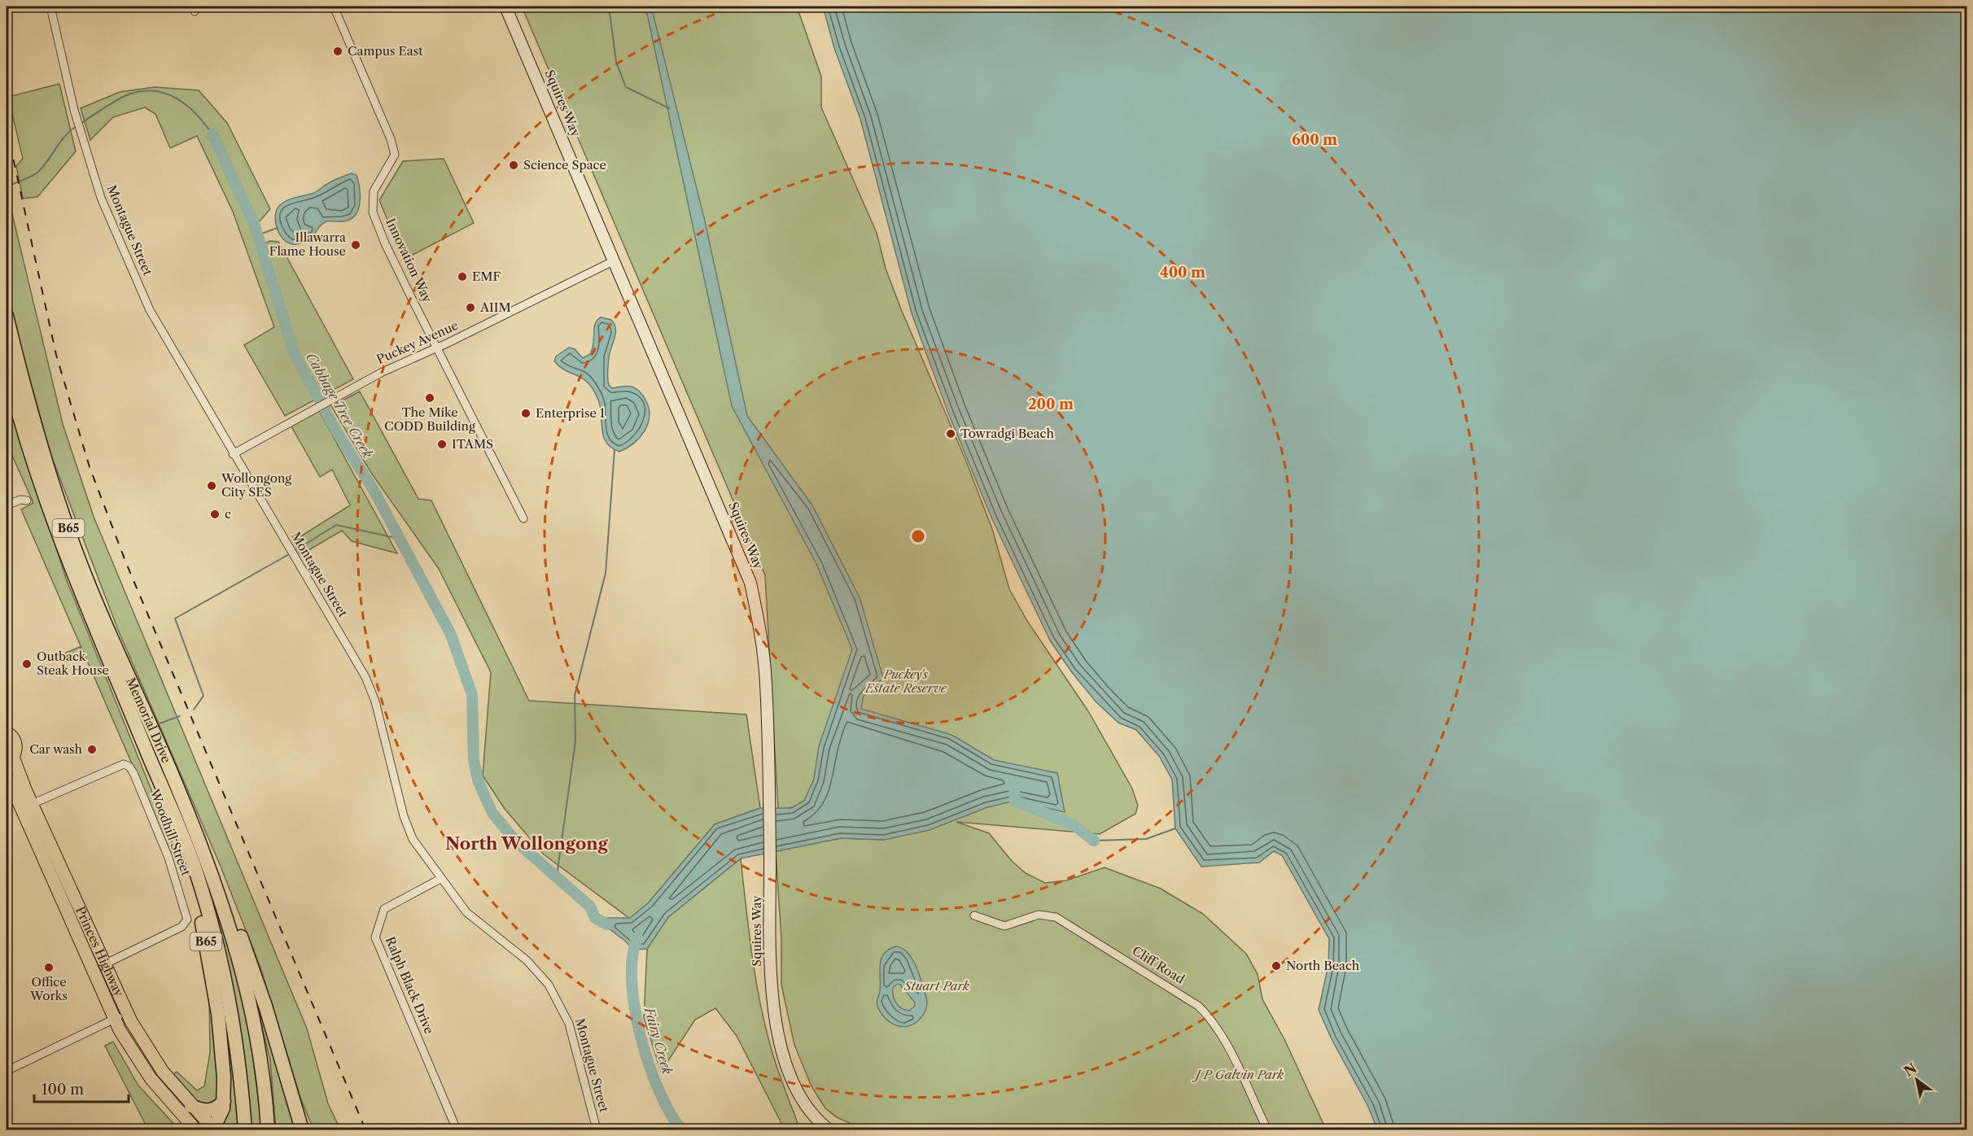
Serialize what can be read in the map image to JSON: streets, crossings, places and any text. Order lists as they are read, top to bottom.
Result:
{
  "streets": {
    "highway": ["B65", "Memorial Drive"],
    "main road": ["Squires Way", "Princes Highway"],
    "street": [
      "Montague Street",
      "Innovation Way",
      "Puckey Avenue",
      "Woodhill Street",
      "Cliff Road",
      "Ralph Black Drive"
    ]
  },
  "crossings": [
    ["Squires Way", "Puckey Avenue"],
    ["Montague Street", "Puckey Avenue"],
    ["Montague Street", "Ralph Black Drive"],
    ["Innovation Way", "Puckey Avenue"],
    ["B65", "Memorial Drive"],
    ["B65", "Princes Highway"],
    ["Woodhill Street", "Princes Highway"]
  ],
  "districts": ["North Wollongong"],
  "water": ["Cabbage Tree Creek", "Fairy Creek"],
  "parks": ["Puckey's Estate Reserve", "Stuart Park", "J P Galvin Park"],
  "places": [
    "Campus East",
    "Science Space",
    "Illawarra Flame House",
    "EMF",
    "AIIM",
    "The Mike CODD Building",
    "Enterprise 1",
    "Towradgi Beach",
    "ITAMS",
    "Wollongong City SES",
    "c",
    "Outback Steak House",
    "Car wash",
    "North Beach",
    "Office Works"
  ],
  "scale_bar": "100 m",
  "north": "top left",
  "rings": ["600 m", "400 m", "200 m"]
}
